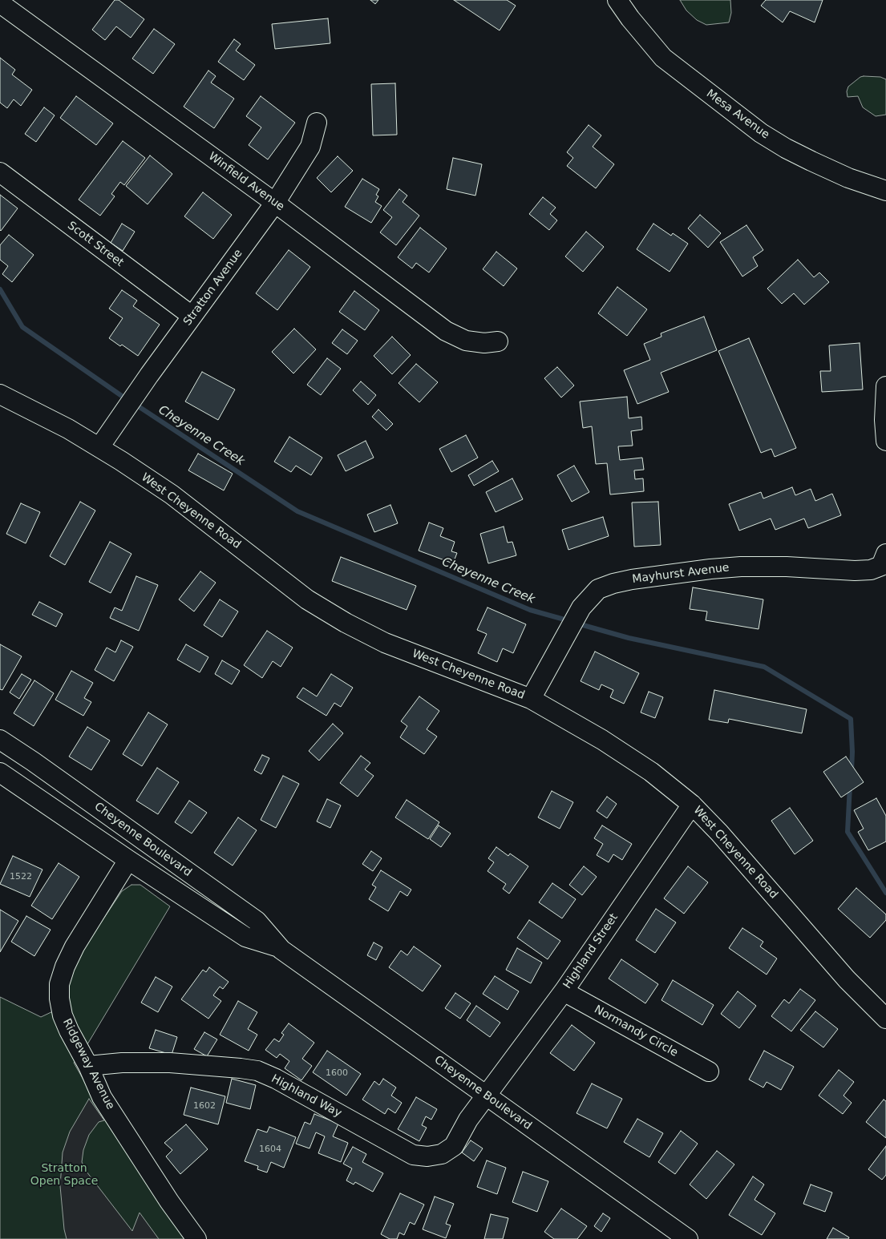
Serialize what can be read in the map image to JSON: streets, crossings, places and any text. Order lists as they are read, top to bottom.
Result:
{
  "streets": {
    "street": [
      "Mesa Avenue",
      "Winfield Avenue",
      "Scott Street",
      "Stratton Avenue",
      "West Cheyenne Road",
      "Mayhurst Avenue",
      "Cheyenne Boulevard",
      "Highland Street",
      "Normandy Circle",
      "Ridgeway Avenue",
      "Highland Way"
    ]
  },
  "crossings": [
    ["Winfield Avenue", "Stratton Avenue"],
    ["Scott Street", "Stratton Avenue"],
    ["Stratton Avenue", "West Cheyenne Road"],
    ["West Cheyenne Road", "Mayhurst Avenue"],
    ["West Cheyenne Road", "Highland Street"],
    ["Cheyenne Boulevard", "Highland Street"],
    ["Cheyenne Boulevard", "Ridgeway Avenue"],
    ["Cheyenne Boulevard", "Highland Way"],
    ["Highland Street", "Normandy Circle"],
    ["Highland Street", "Highland Way"],
    ["Ridgeway Avenue", "Highland Way"]
  ],
  "water": ["Cheyenne Creek"],
  "parks": ["Stratton Open Space"],
  "house_numbers": [
    "1522",
    "1600",
    "1602",
    "1604"
  ]
}
